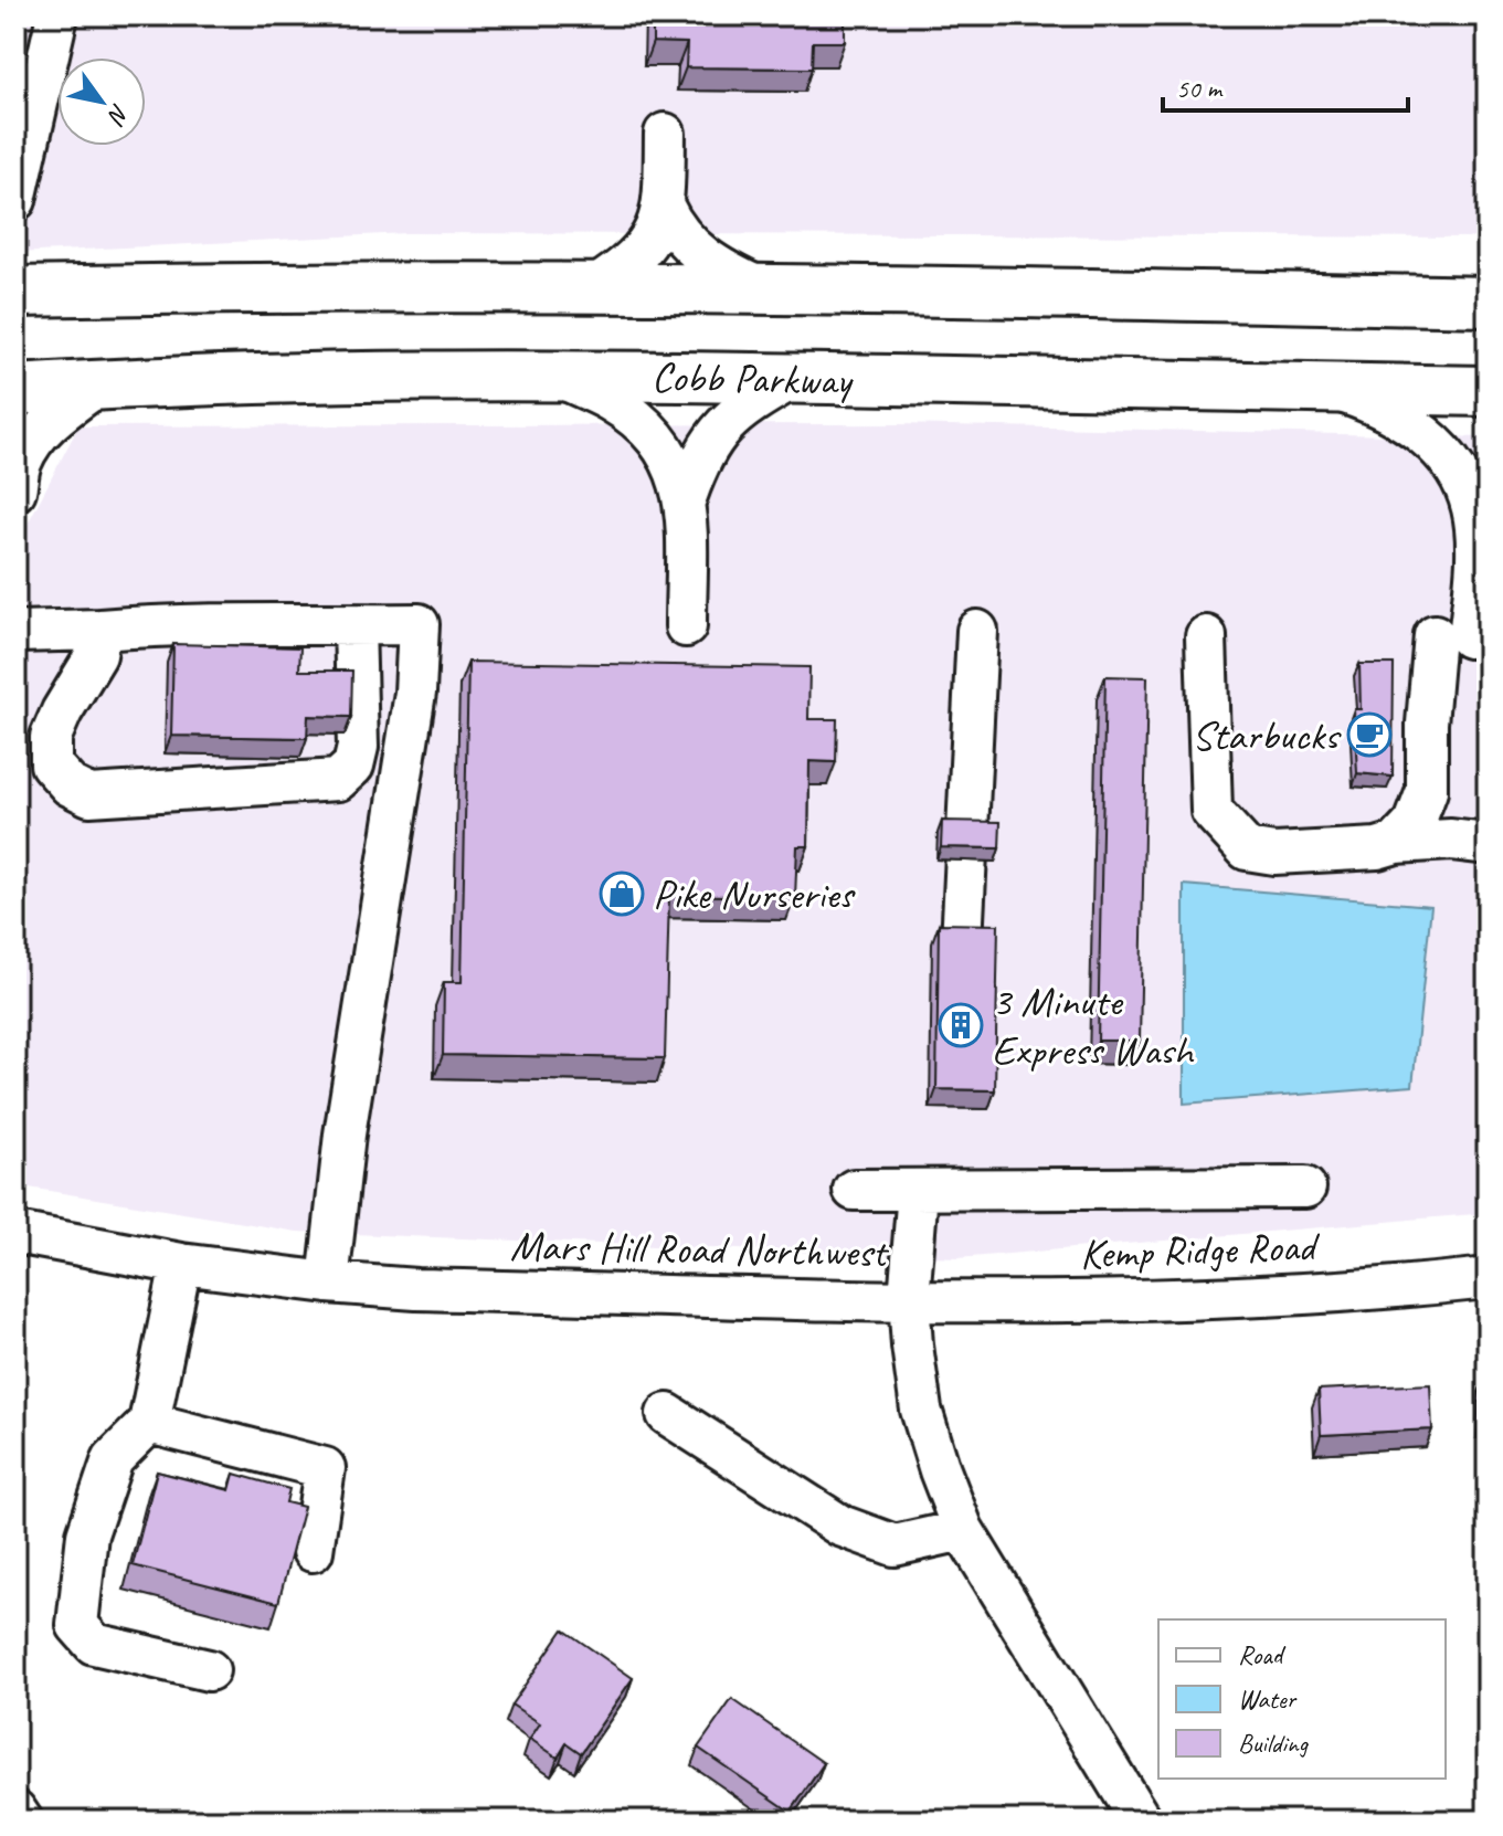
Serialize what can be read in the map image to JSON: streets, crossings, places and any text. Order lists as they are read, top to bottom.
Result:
{
  "streets": {
    "main road": ["Cobb Parkway"],
    "street": ["Mars Hill Road Northwest", "Kemp Ridge Road"]
  },
  "crossings": [
    ["Mars Hill Road Northwest", "Kemp Ridge Road"]
  ],
  "places": {
    "cafe": ["Starbucks"],
    "shop": ["Pike Nurseries"],
    "building": ["3 Minute Express Wash"]
  },
  "legend": ["Road", "Water", "Building"],
  "scale_bar": "50 m",
  "north": "bottom right"
}
